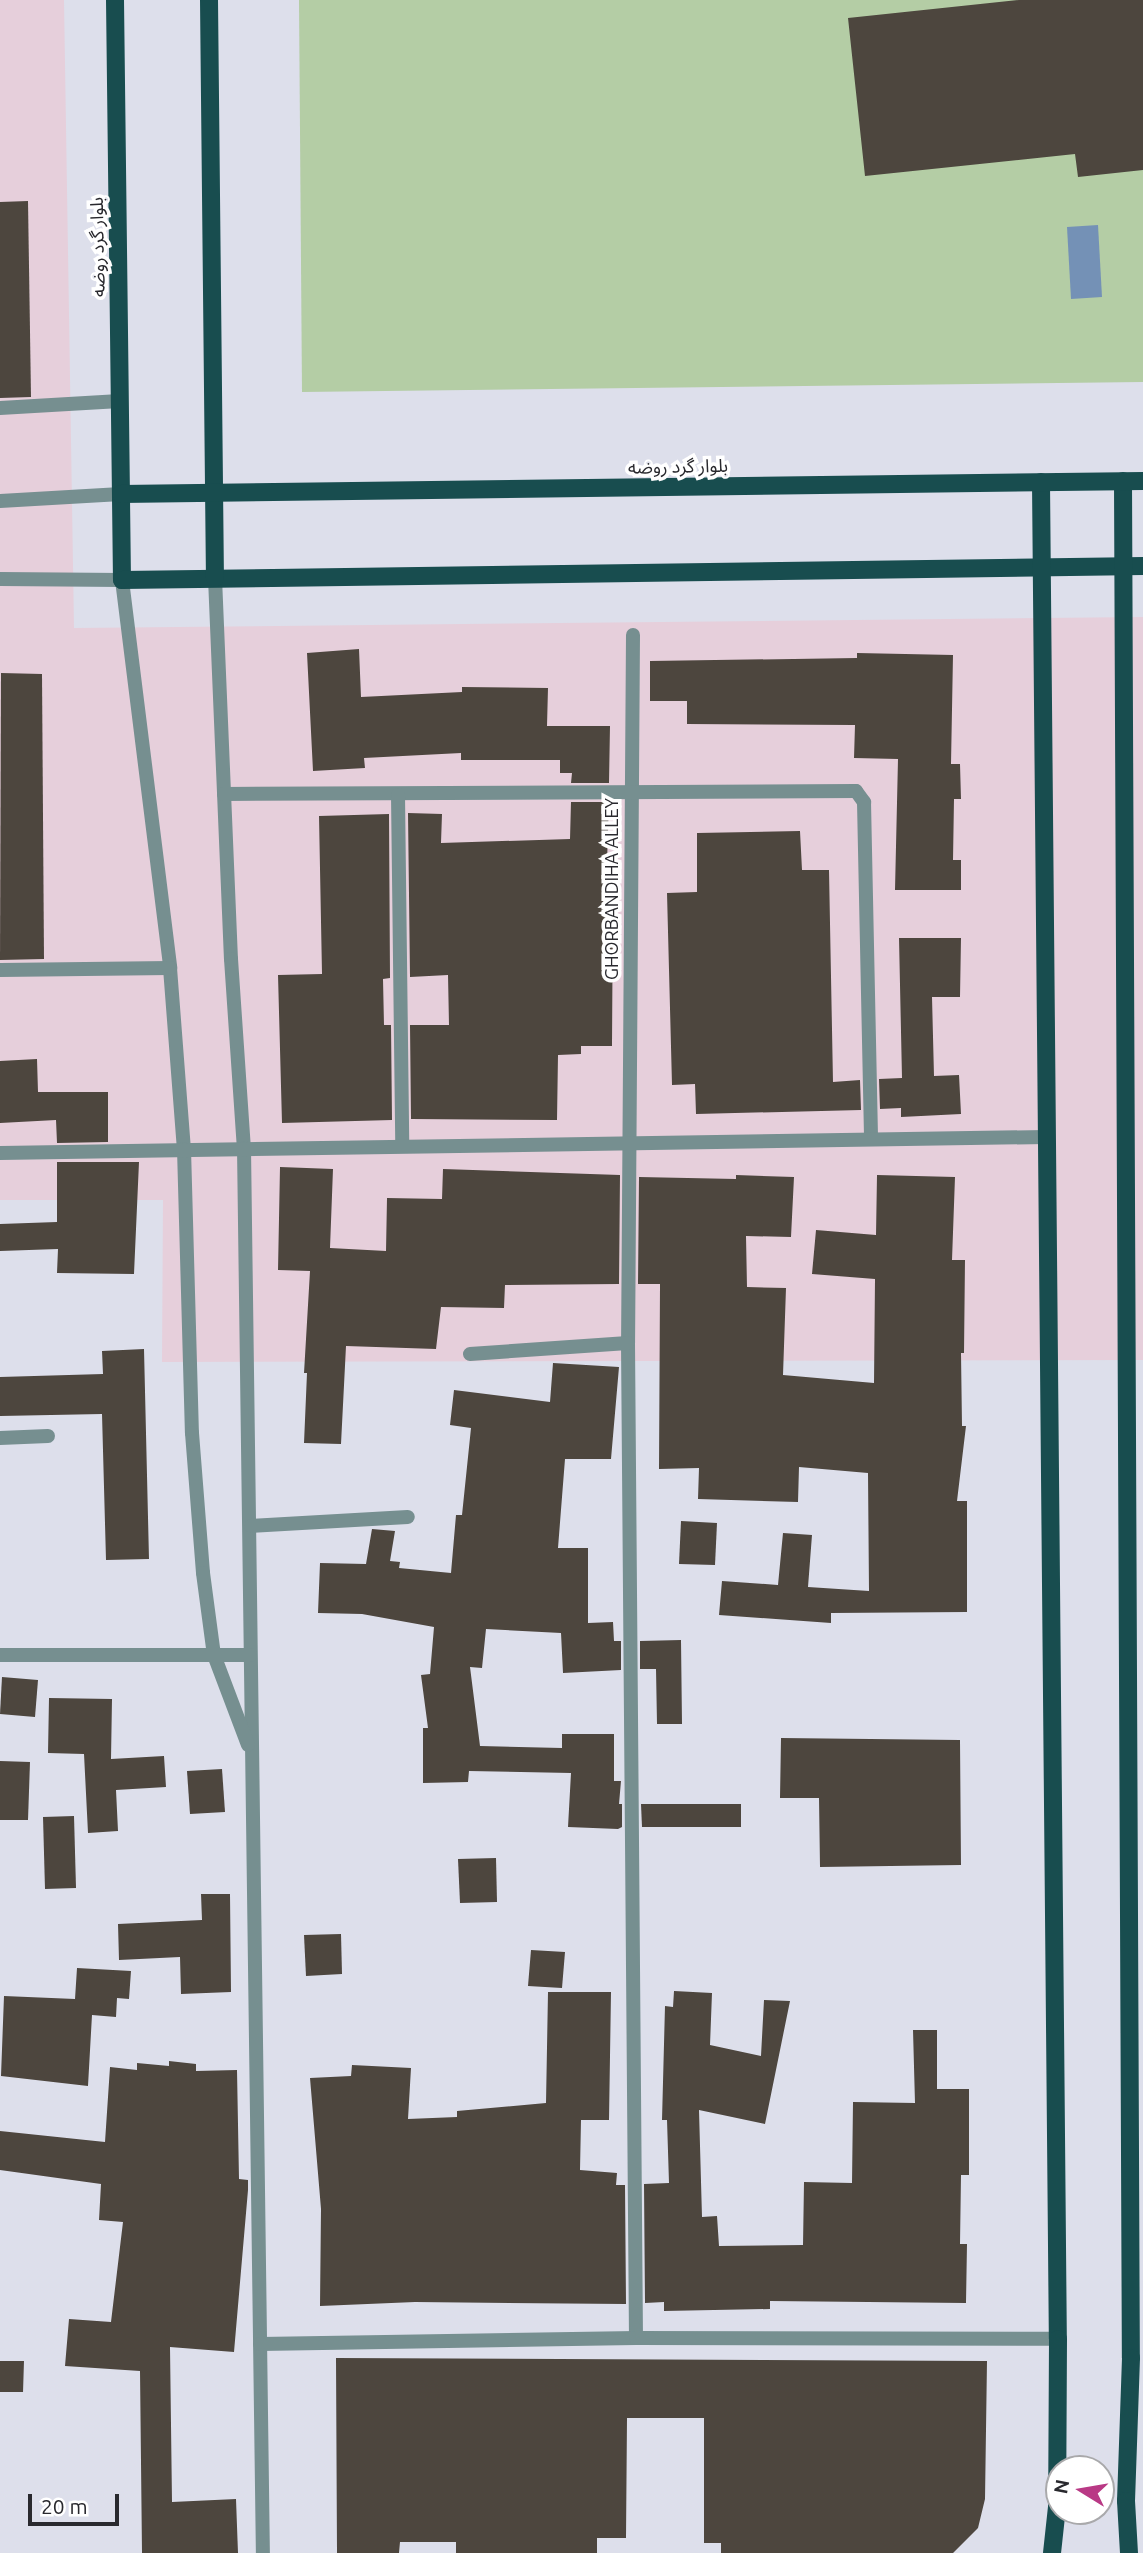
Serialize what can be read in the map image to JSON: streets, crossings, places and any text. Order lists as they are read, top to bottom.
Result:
{
  "streets": {
    "main road": ["بلوار گرد روضه"],
    "street": ["GHORBANDIHA ALLEY"]
  },
  "scale_bar": "20 m",
  "north": "left"
}
